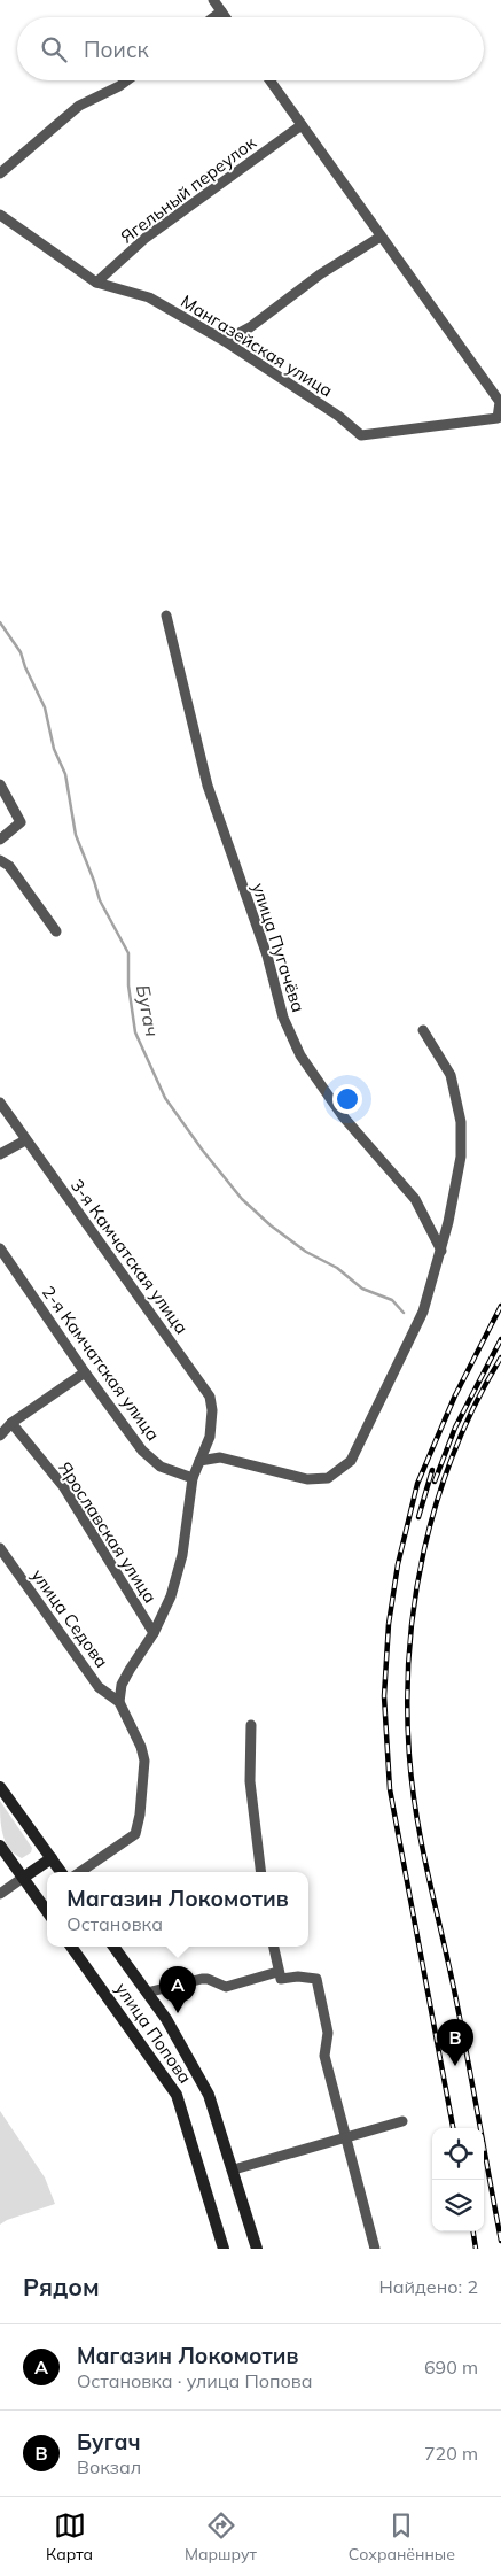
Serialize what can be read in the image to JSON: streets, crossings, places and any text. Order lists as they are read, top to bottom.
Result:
{
  "streets": {
    "street": [
      "Ягельный переулок",
      "Мангазейская улица",
      "улица Пугачёва",
      "3-я Камчатская улица",
      "2-я Камчатская улица",
      "Ярославская улица",
      "улица Седова",
      "улица Попова"
    ]
  },
  "crossings": [
    ["Ягельный переулок", "Мангазейская улица"],
    ["3-я Камчатская улица", "2-я Камчатская улица"],
    ["3-я Камчатская улица", "Ярославская улица"],
    ["3-я Камчатская улица", "улица Седова"]
  ],
  "water": ["Бугач"],
  "page": {
    "search": "Поиск",
    "popup": ["Магазин Локомотив", "Остановка"],
    "pins": ["A", "B"],
    "heading": ["Рядом", "Найдено: 2"],
    "list": [
      {
        "mark": "A",
        "name": "Магазин Локомотив",
        "note": "Остановка · улица Попова",
        "value": "690 m"
      },
      {
        "mark": "B",
        "name": "Бугач",
        "note": "Вокзал",
        "value": "720 m"
      }
    ],
    "nav": ["Карта", "Маршрут", "Сохранённые"]
  }
}
